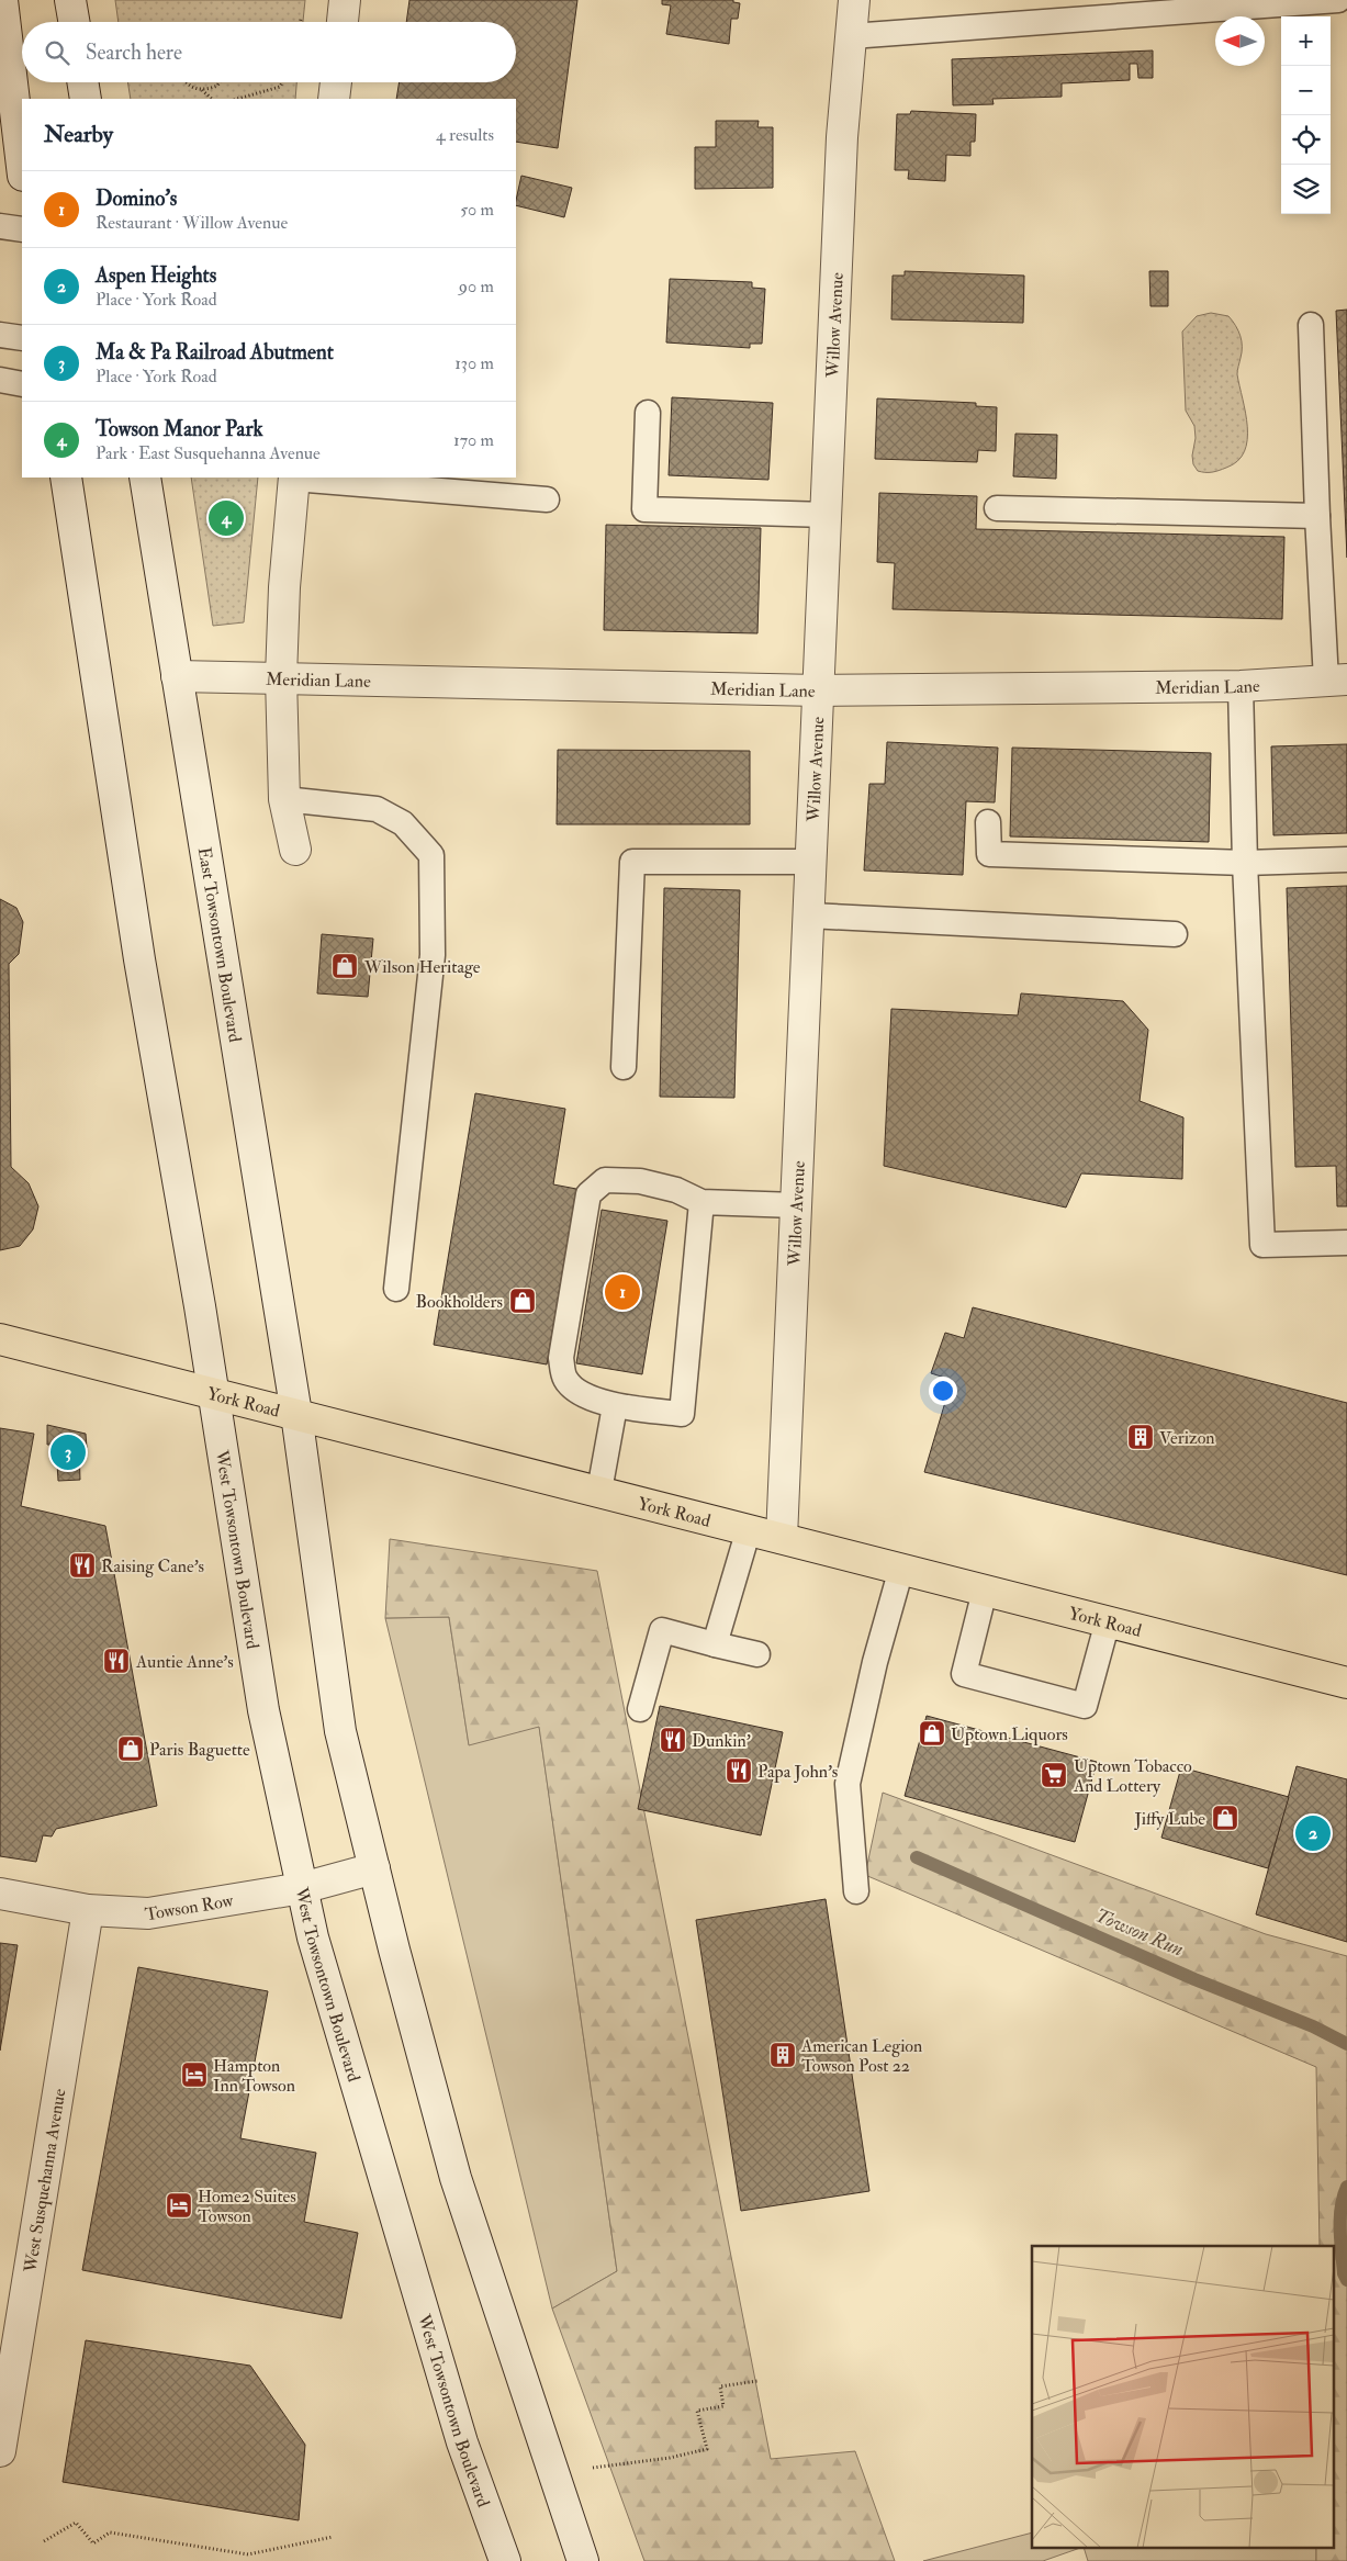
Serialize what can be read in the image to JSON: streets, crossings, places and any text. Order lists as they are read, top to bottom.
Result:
{
  "streets": {
    "main road": [
      "Willow Avenue",
      "Meridian Lane",
      "East Towsontown Boulevard",
      "York Road",
      "West Towsontown Boulevard",
      "Towson Row",
      "West Susquehanna Avenue"
    ]
  },
  "crossings": [
    ["Willow Avenue", "Meridian Lane"],
    ["Willow Avenue", "York Road"],
    ["Meridian Lane", "East Towsontown Boulevard"],
    ["East Towsontown Boulevard", "York Road"],
    ["York Road", "West Towsontown Boulevard"],
    ["West Towsontown Boulevard", "Towson Row"],
    ["Towson Row", "West Susquehanna Avenue"]
  ],
  "water": ["Towson Run"],
  "places": {
    "shop": [
      "Wilson Heritage",
      "Bookholders",
      "Uptown Liquors",
      "Paris Baguette",
      "Jiffy Lube"
    ],
    "building": ["Verizon", "American Legion Towson Post 22"],
    "restaurant": [
      "Raising Cane's",
      "Auntie Anne's",
      "Dunkin'",
      "Papa John's"
    ],
    "supermarket": ["Uptown Tobacco And Lottery"],
    "hotel": ["Hampton Inn Towson", "Home2 Suites Towson"]
  },
  "north": "left",
  "page": {
    "map_buttons": ["+", "−"],
    "search": "Search here",
    "heading": ["Nearby", "4 results"],
    "list": [
      {
        "mark": "1",
        "name": "Domino's",
        "note": "Restaurant · Willow Avenue",
        "value": "50 m"
      },
      {
        "mark": "2",
        "name": "Aspen Heights",
        "note": "Place · York Road",
        "value": "90 m"
      },
      {
        "mark": "3",
        "name": "Ma & Pa Railroad Abutment",
        "note": "Place · York Road",
        "value": "130 m"
      },
      {
        "mark": "4",
        "name": "Towson Manor Park",
        "note": "Park · East Susquehanna Avenue",
        "value": "170 m"
      }
    ],
    "pins": [
      "4",
      "1",
      "3",
      "2"
    ]
  }
}
